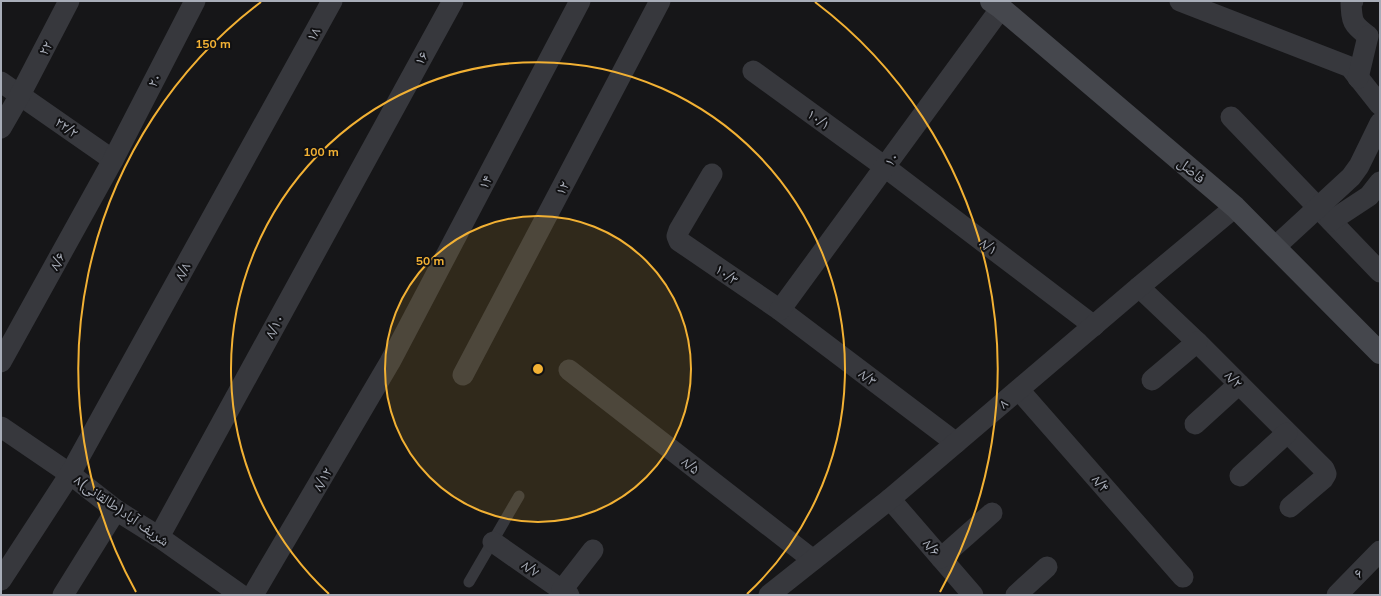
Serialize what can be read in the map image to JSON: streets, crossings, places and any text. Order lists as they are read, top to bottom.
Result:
{
  "streets": {
    "main road": ["فاضل"],
    "street": [
      "۱۸",
      "۲۲",
      "۱۶",
      "۲۰",
      "۱۰/۱",
      "۲۲/۲",
      "۱۰",
      "۱۴",
      "۱۲",
      "۸/۱",
      "۸/۶",
      "۸/۸",
      "۱۰/۳",
      "۸/۱۰",
      "۸/۳",
      "۸/۲",
      "۸",
      "۸/۵",
      "۸/۱۲",
      "۸/۴",
      "۸شریف آباد(طالقانی)",
      "۸/۷",
      "۶"
    ]
  },
  "crossings": [
    ["۱۸", "۸/۸"],
    ["۲۲", "۲۲/۲"],
    ["۱۶", "۸/۱۰"],
    ["۲۰", "۲۲/۲"],
    ["۲۰", "۸/۶"],
    ["۱۰/۱", "۱۰"],
    ["۱۰/۱", "۸/۱"],
    ["۲۲/۲", "۸/۶"],
    ["۱۰", "فاضل"],
    ["۱۰", "۸/۱"],
    ["۱۰", "۱۰/۳"],
    ["۱۰", "۸/۳"],
    ["فاضل", "۸"],
    ["۱۴", "۸/۱۲"],
    ["۸/۱", "۸"],
    ["۸/۶", "۸"],
    ["۸/۸", "۸شریف آباد(طالقانی)"],
    ["۱۰/۳", "۸/۳"],
    ["۸/۱۰", "۸شریف آباد(طالقانی)"],
    ["۸/۳", "۸"],
    ["۸/۲", "۸"],
    ["۸", "۸/۵"],
    ["۸", "۸/۴"]
  ],
  "rings": ["150 m", "100 m", "50 m"]
}
